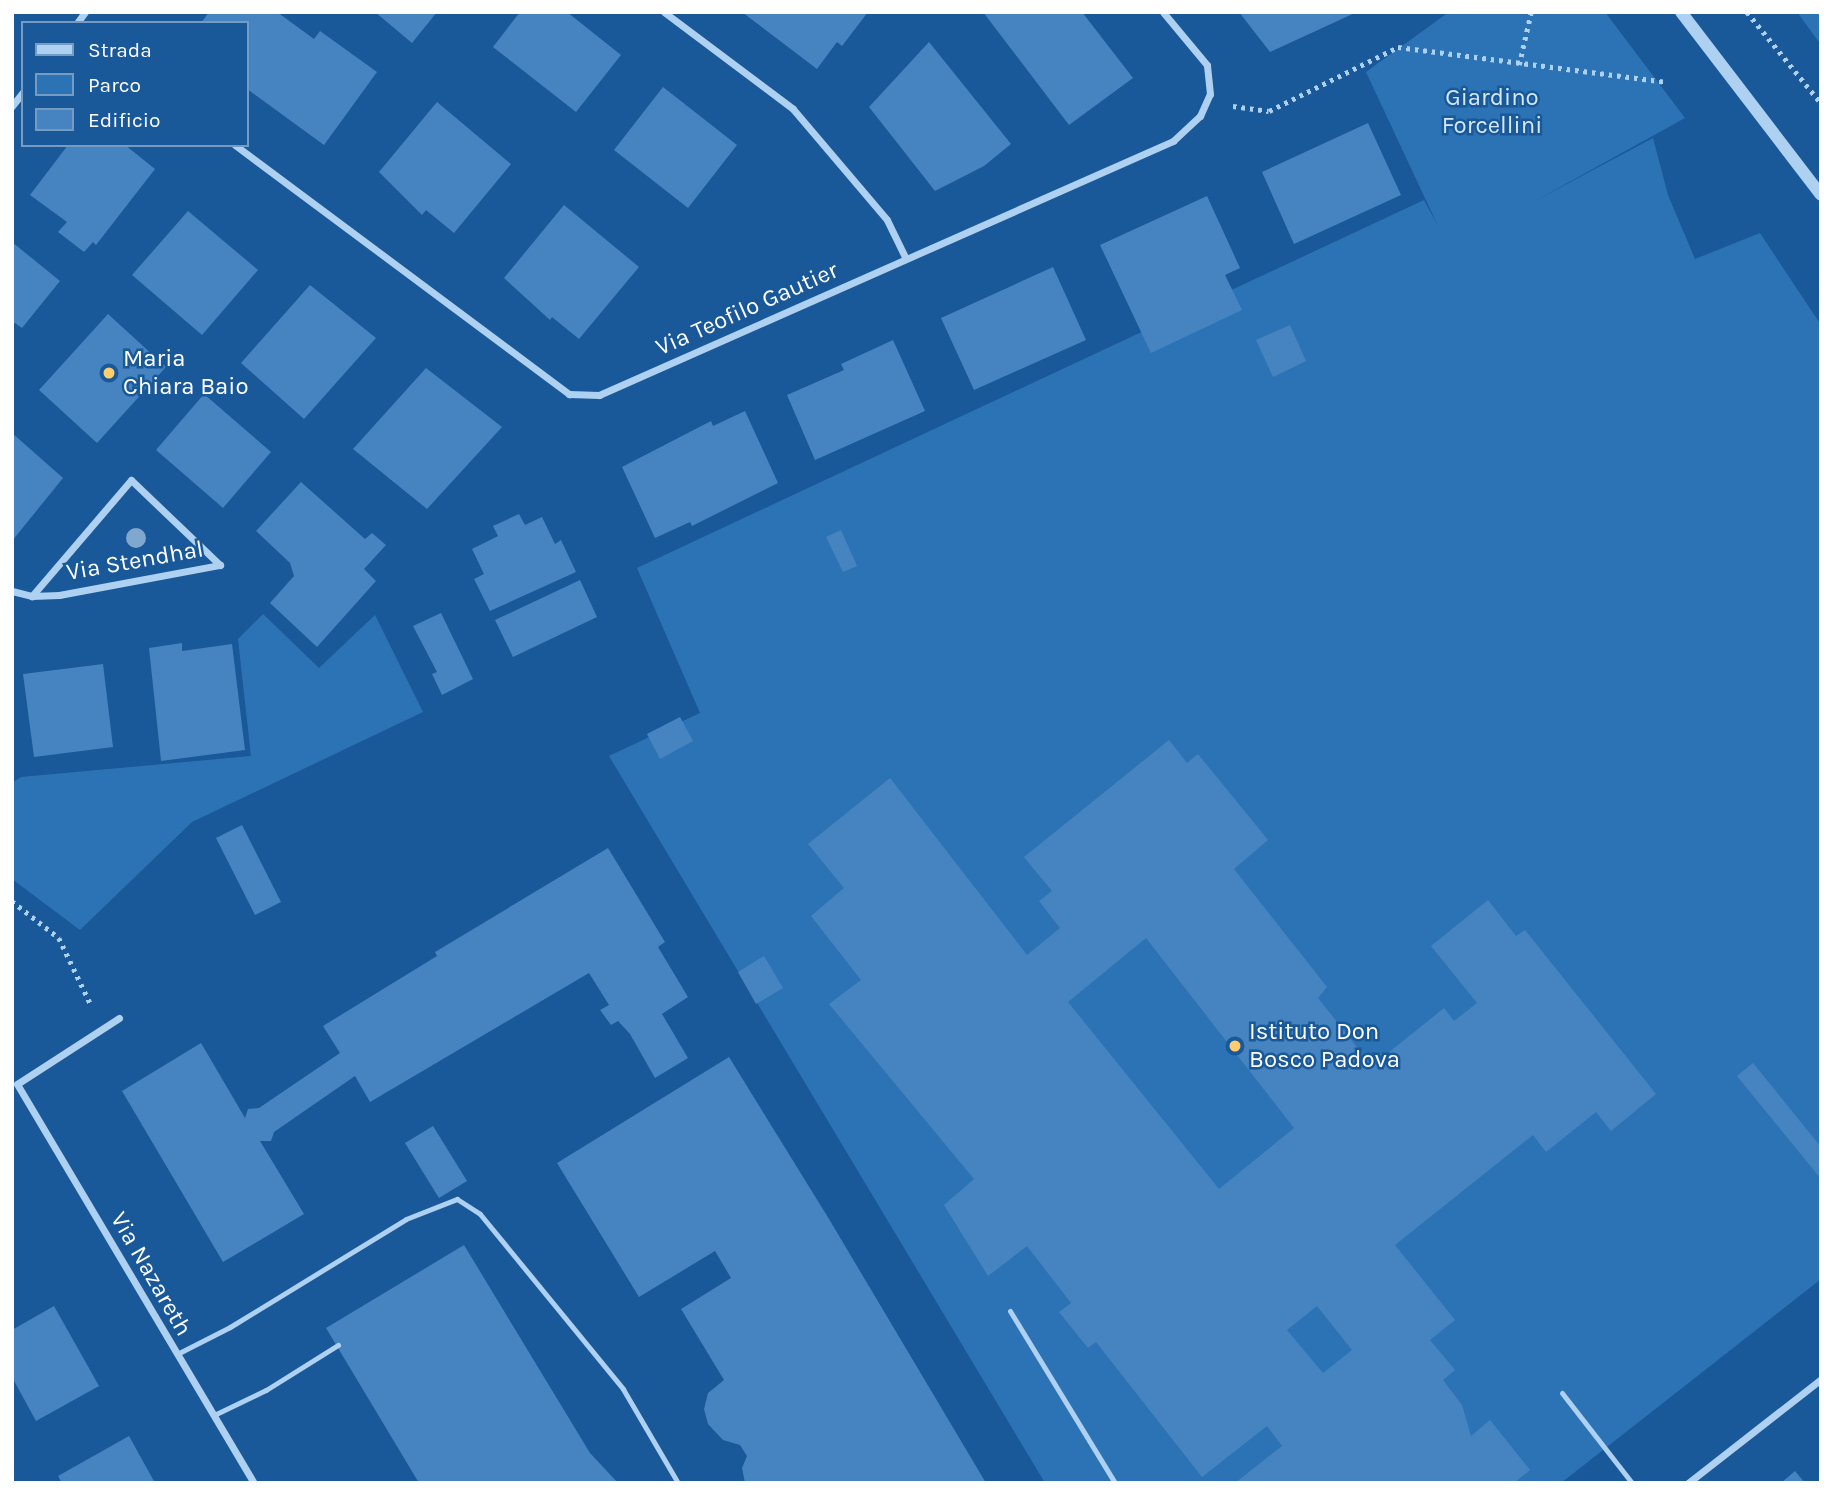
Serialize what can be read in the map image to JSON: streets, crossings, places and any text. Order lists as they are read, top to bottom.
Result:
{
  "streets": {
    "street": ["Via Teofilo Gautier", "Via Stendhal", "Via Nazareth"]
  },
  "parks": ["Giardino Forcellini"],
  "places": ["Maria Chiara Baio", "Istituto Don Bosco Padova"],
  "legend": ["Strada", "Parco", "Edificio"]
}
